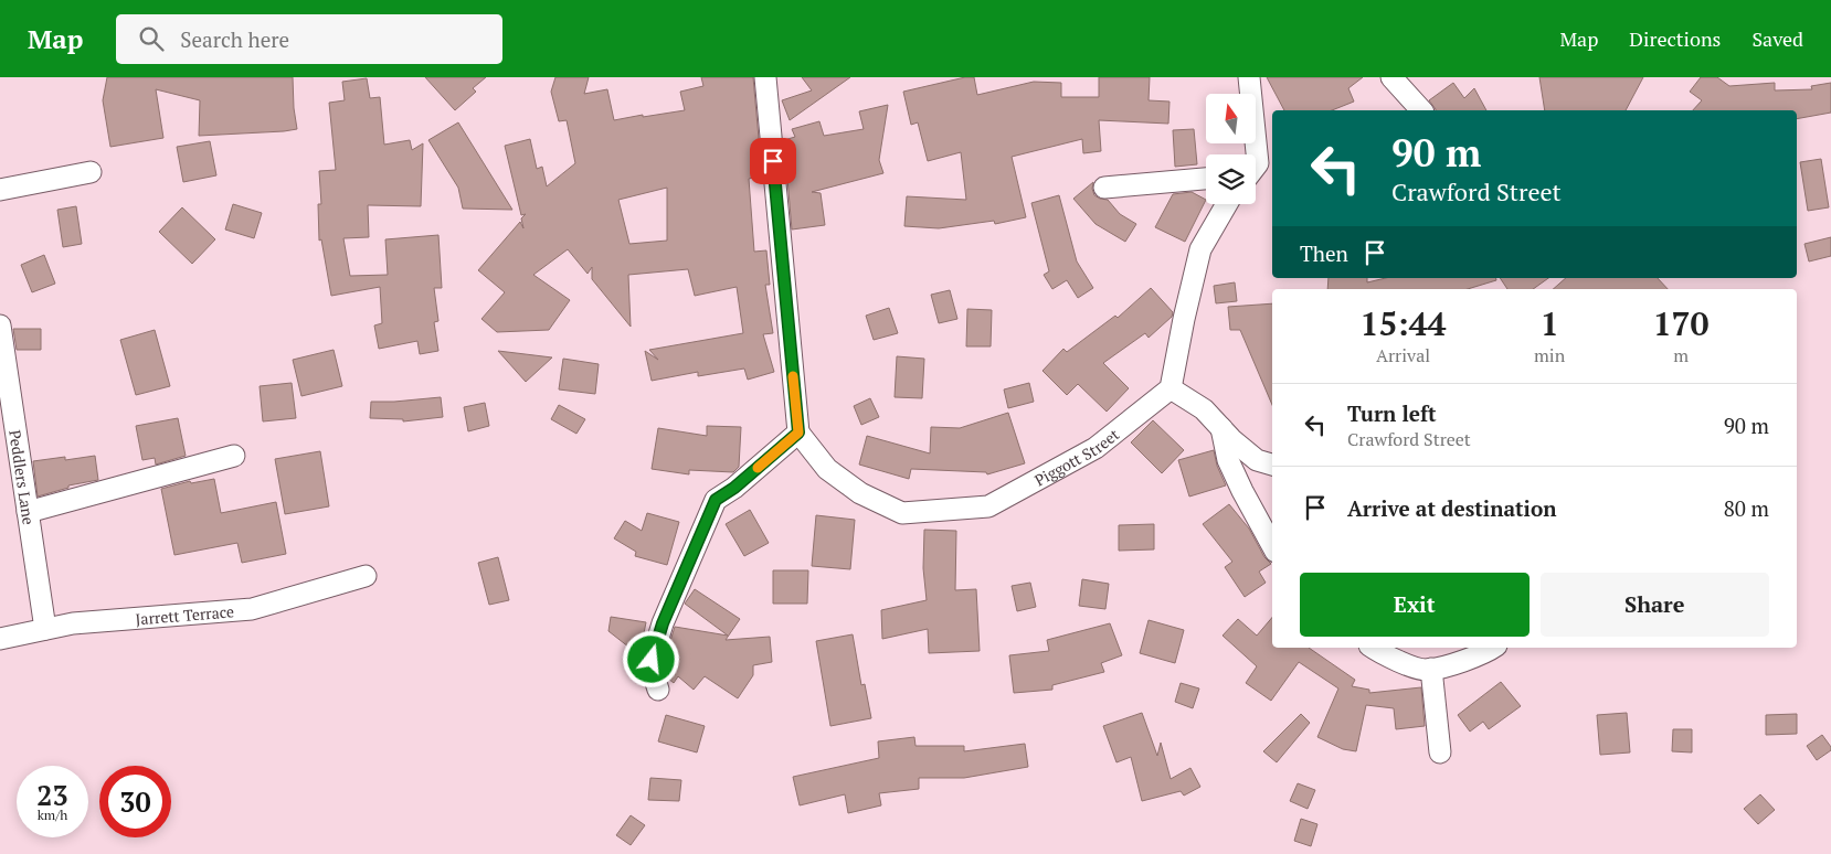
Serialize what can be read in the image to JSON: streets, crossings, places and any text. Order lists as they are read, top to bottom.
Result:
{
  "streets": {
    "street": ["Piggott Street", "Peddlers Lane", "Jarrett Terrace"]
  },
  "crossings": [
    ["Peddlers Lane", "Jarrett Terrace"]
  ],
  "north": "top",
  "page": {
    "header": "Map",
    "search": "Search here",
    "nav": ["Map", "Directions", "Saved"],
    "turn": ["90 m", "Crawford Street"],
    "then": "Then",
    "eta": [
      "15:44",
      "Arrival",
      "1",
      "min",
      "170",
      "m"
    ],
    "list": [
      {
        "name": "Turn left",
        "note": "Crawford Street",
        "value": "90 m"
      },
      {
        "name": "Arrive at destination",
        "value": "80 m"
      }
    ],
    "buttons": ["Exit", "Share"],
    "speed": "23 km/h",
    "limit": "30"
  }
}
